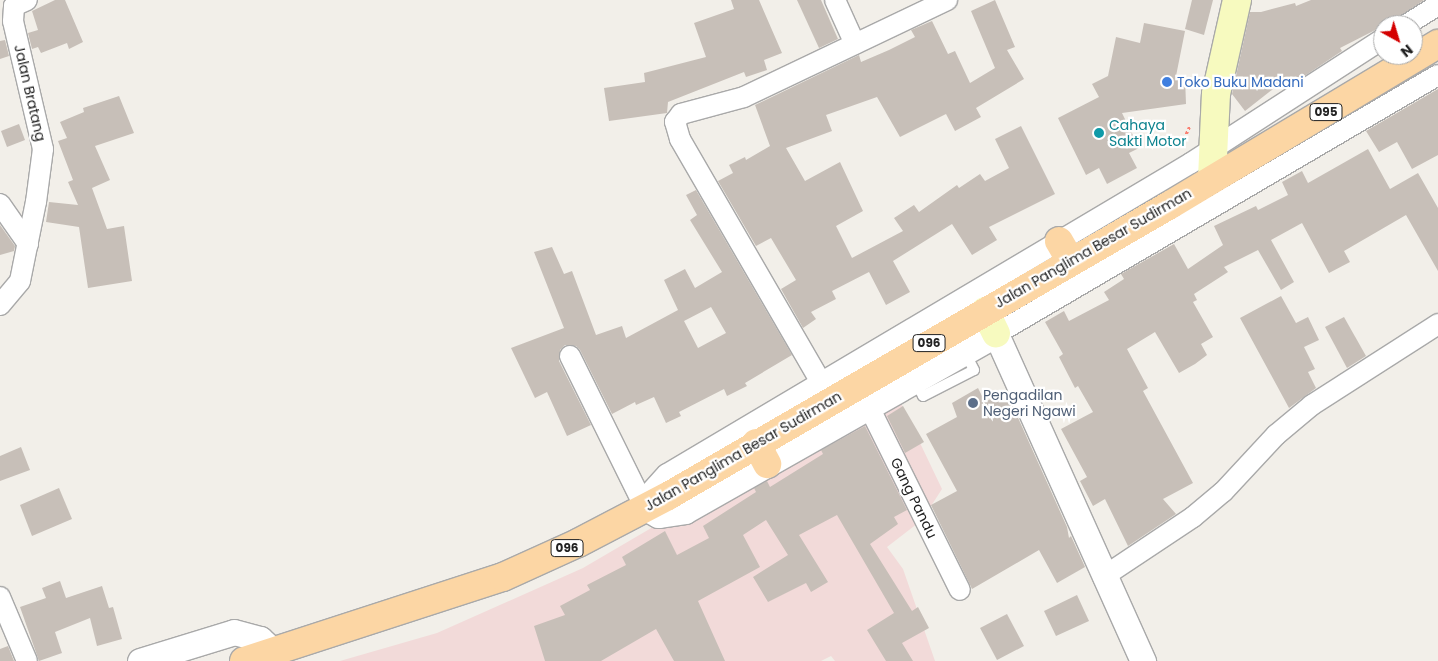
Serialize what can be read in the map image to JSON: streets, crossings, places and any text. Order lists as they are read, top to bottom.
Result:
{
  "streets": {
    "main road": ["095", "Jalan Panglima Besar Sudirman", "096"],
    "street": ["Jalan Bratang", "Gang Pandu"]
  },
  "crossings": [
    ["095", "Jalan Panglima Besar Sudirman"]
  ],
  "places": ["Toko Buku Madani", "Cahaya Sakti Motor", "Pengadilan Negeri Ngawi"],
  "north": "bottom right"
}
